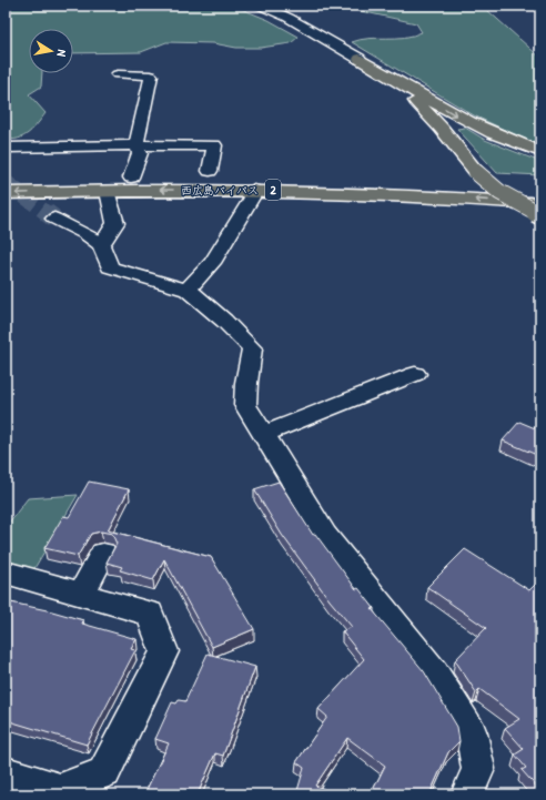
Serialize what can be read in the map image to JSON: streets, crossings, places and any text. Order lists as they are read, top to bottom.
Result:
{
  "streets": {
    "highway": ["西広島バイパス", "2"]
  },
  "north": "right"
}
